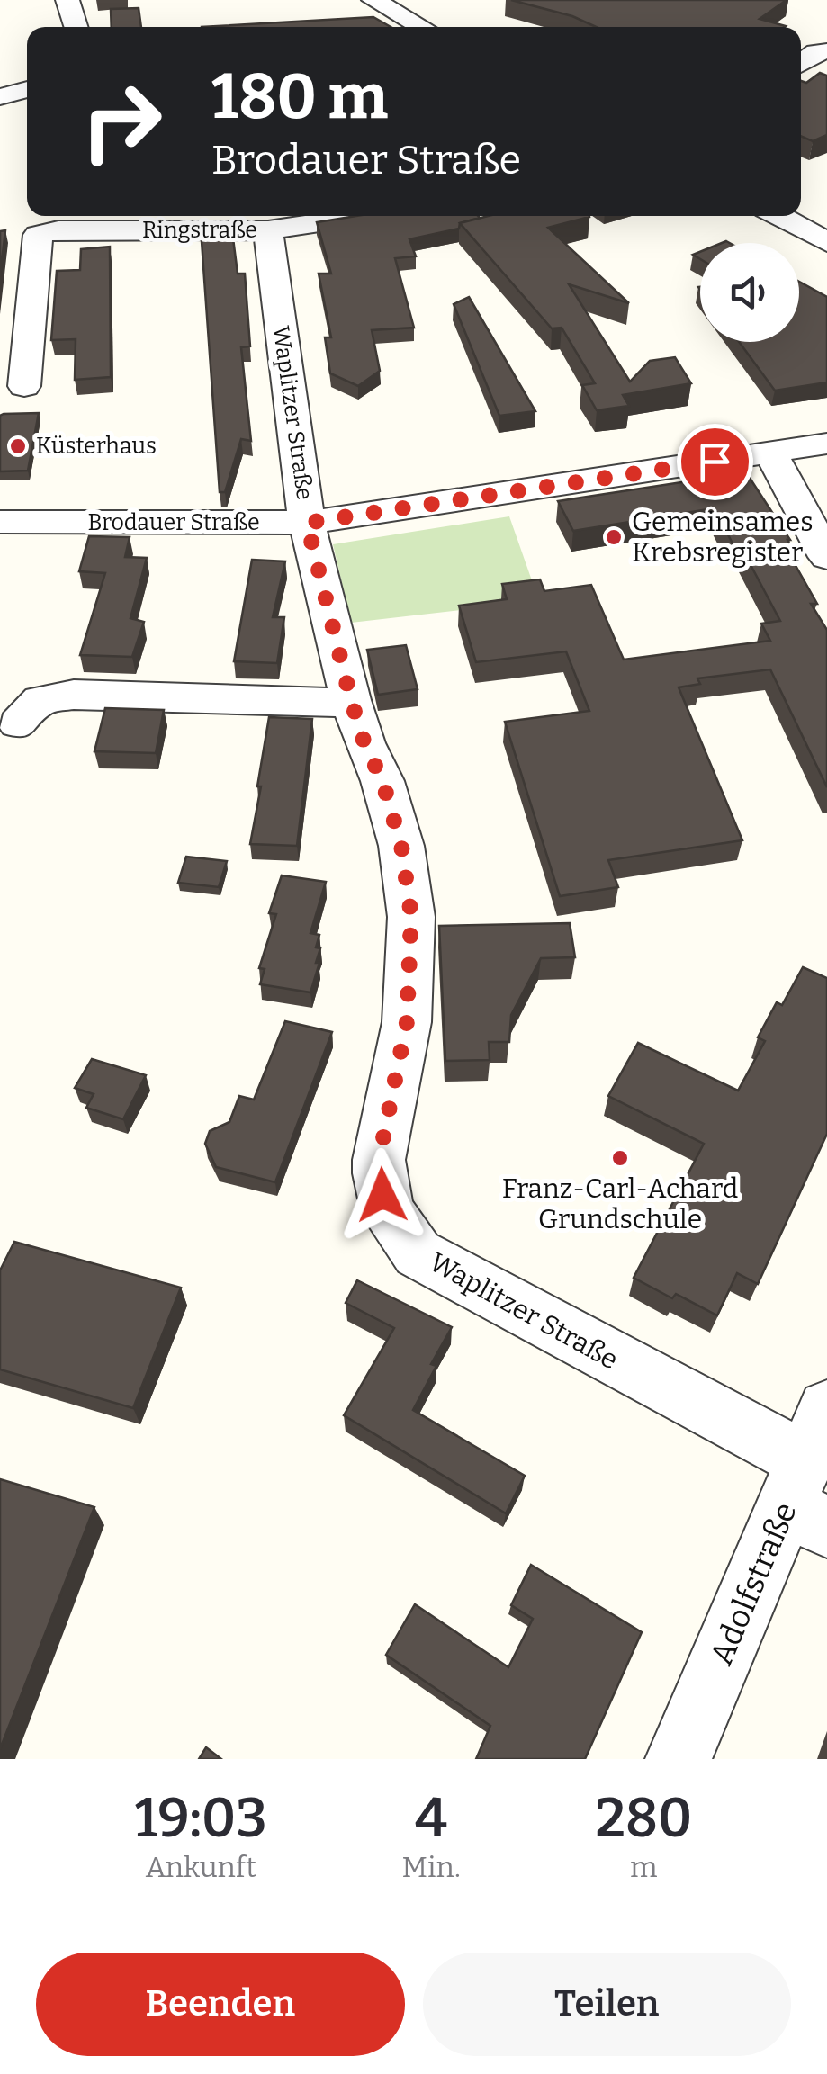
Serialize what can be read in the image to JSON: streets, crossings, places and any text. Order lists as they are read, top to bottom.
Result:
{
  "streets": {
    "street": [
      "Ringstraße",
      "Waplitzer Straße",
      "Brodauer Straße",
      "Adolfstraße"
    ]
  },
  "crossings": [
    ["Ringstraße", "Waplitzer Straße"],
    ["Waplitzer Straße", "Brodauer Straße"],
    ["Waplitzer Straße", "Adolfstraße"]
  ],
  "places": ["Küsterhaus", "Gemeinsames Krebsregister", "Franz-Carl-Achard Grundschule"],
  "page": {
    "turn": ["180 m", "Brodauer Straße"],
    "eta": [
      "19:03",
      "Ankunft",
      "4",
      "Min.",
      "280",
      "m"
    ],
    "buttons": ["Beenden", "Teilen"]
  }
}
